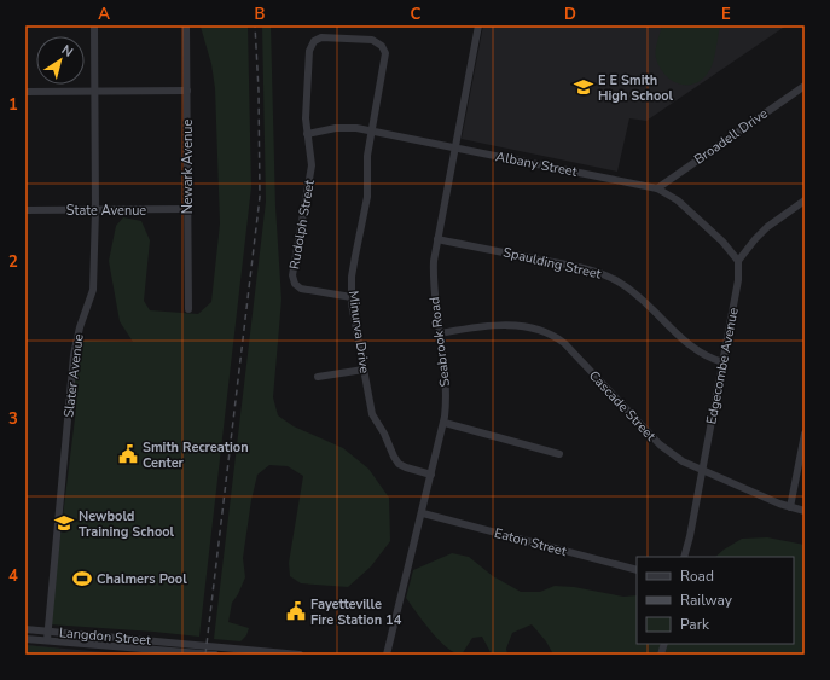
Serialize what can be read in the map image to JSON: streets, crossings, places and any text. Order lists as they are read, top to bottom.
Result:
{
  "streets": {
    "street": [
      "Broadell Drive",
      "Albany Street",
      "Newark Avenue",
      "State Avenue",
      "Rudolph Street",
      "Spaulding Street",
      "Minurva Drive",
      "Seabrook Road",
      "Edgecombe Avenue",
      "Slater Avenue",
      "Cascade Street",
      "Eaton Street",
      "Langdon Street"
    ]
  },
  "crossings": [
    ["Broadell Drive", "Albany Street"],
    ["Albany Street", "Rudolph Street"],
    ["Albany Street", "Minurva Drive"],
    ["Albany Street", "Seabrook Road"],
    ["Albany Street", "Edgecombe Avenue"],
    ["Newark Avenue", "State Avenue"],
    ["State Avenue", "Slater Avenue"],
    ["Rudolph Street", "Minurva Drive"],
    ["Spaulding Street", "Seabrook Road"],
    ["Spaulding Street", "Edgecombe Avenue"],
    ["Minurva Drive", "Seabrook Road"],
    ["Seabrook Road", "Cascade Street"],
    ["Seabrook Road", "Eaton Street"],
    ["Edgecombe Avenue", "Cascade Street"],
    ["Slater Avenue", "Langdon Street"]
  ],
  "places": {
    "school or university": ["E E Smith High School", "Newbold Training School"],
    "public building": ["Smith Recreation Center", "Fayetteville Fire Station 14"],
    "sports": ["Chalmers Pool"]
  },
  "legend": ["Road", "Railway", "Park"],
  "north": "top right",
  "grid": {
    "columns": [
      "A",
      "B",
      "C",
      "D",
      "E"
    ],
    "rows": [
      "1",
      "2",
      "3",
      "4"
    ]
  }
}
